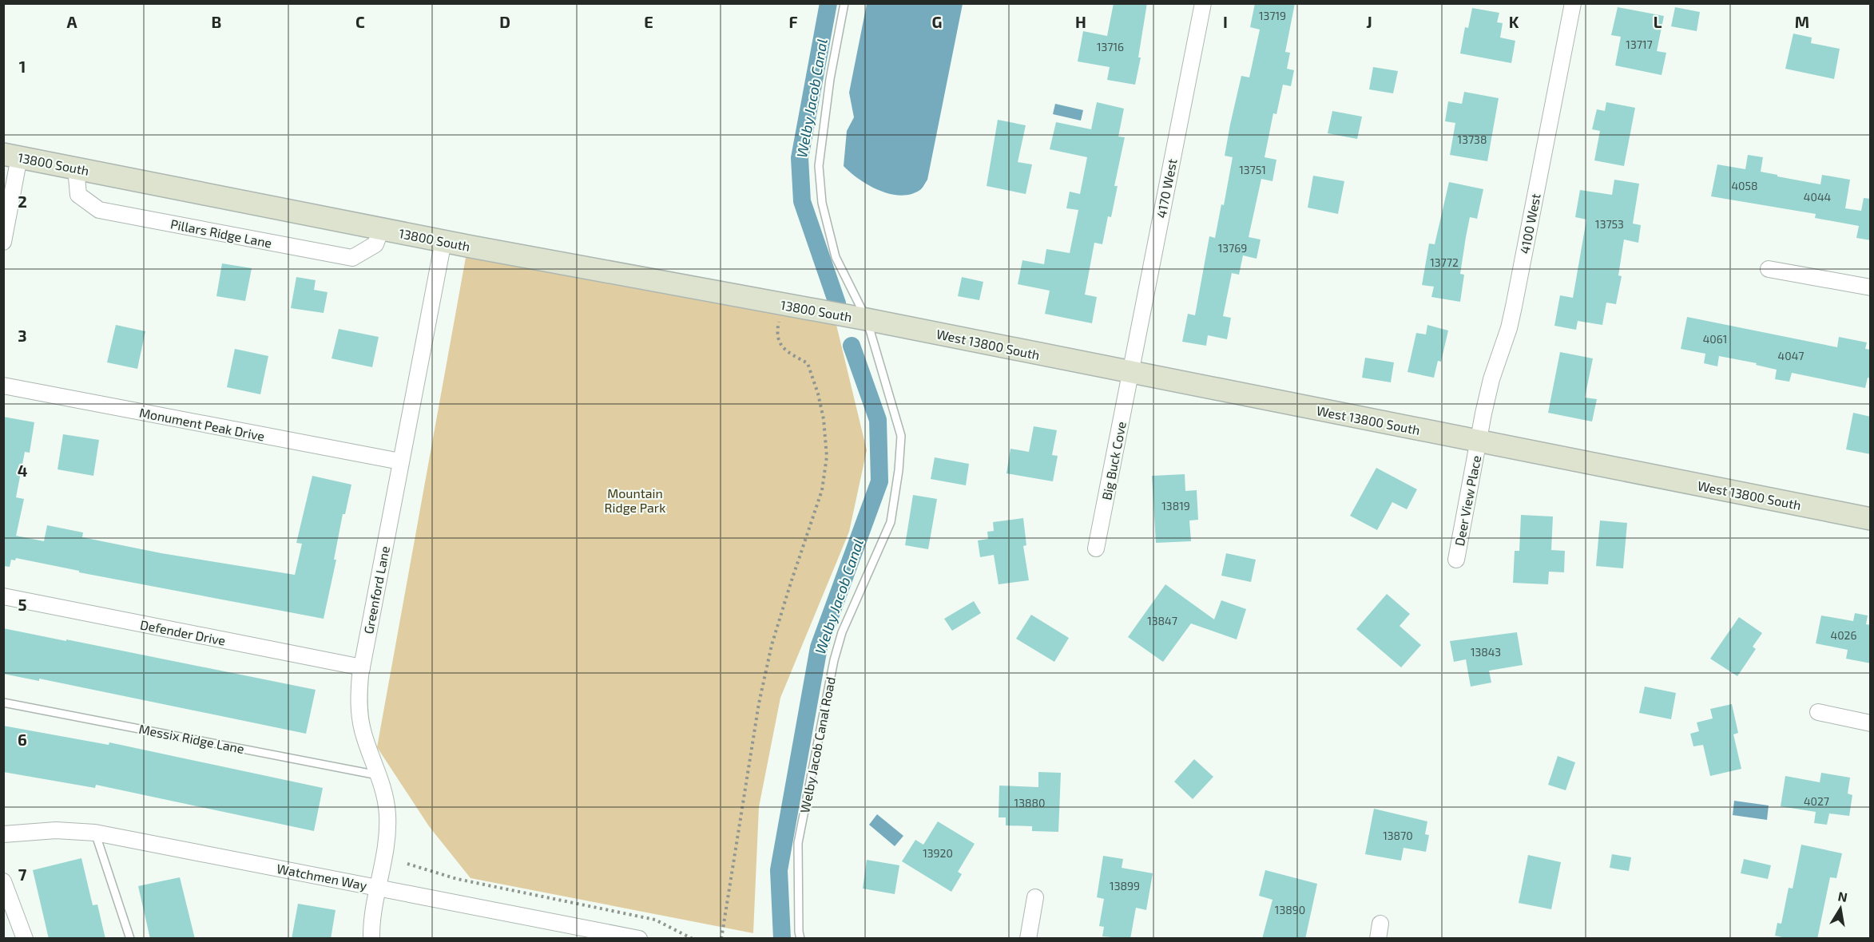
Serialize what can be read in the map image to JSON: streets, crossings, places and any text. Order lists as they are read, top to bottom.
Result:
{
  "streets": {
    "street": [
      "13800 South",
      "4170 West",
      "4100 West",
      "Pillars Ridge Lane",
      "West 13800 South",
      "Monument Peak Drive",
      "Big Buck Cove",
      "Deer View Place",
      "Greenford Lane",
      "Defender Drive",
      "Watchmen Way"
    ],
    "lane": ["Messix Ridge Lane", "Welby Jacob Canal Road"]
  },
  "crossings": [
    ["13800 South", "Pillars Ridge Lane"],
    ["13800 South", "West 13800 South"],
    ["13800 South", "Greenford Lane"],
    ["13800 South", "Welby Jacob Canal Road"],
    ["4170 West", "West 13800 South"],
    ["4170 West", "Big Buck Cove"],
    ["4100 West", "West 13800 South"],
    ["4100 West", "Deer View Place"],
    ["West 13800 South", "Big Buck Cove"],
    ["West 13800 South", "Deer View Place"],
    ["West 13800 South", "Welby Jacob Canal Road"],
    ["Monument Peak Drive", "Greenford Lane"],
    ["Greenford Lane", "Defender Drive"],
    ["Greenford Lane", "Messix Ridge Lane"],
    ["Greenford Lane", "Watchmen Way"]
  ],
  "water": ["Welby Jacob Canal"],
  "parks": ["Mountain Ridge Park"],
  "house_numbers": [
    "13719",
    "13717",
    "13716",
    "13738",
    "13751",
    "4058",
    "4044",
    "13753",
    "13769",
    "13772",
    "4061",
    "4047",
    "13819",
    "13847",
    "4026",
    "13843",
    "4027",
    "13880",
    "13870",
    "13920",
    "13899",
    "13890"
  ],
  "north": "top",
  "grid": {
    "columns": [
      "A",
      "B",
      "C",
      "D",
      "E",
      "F",
      "G",
      "H",
      "I",
      "J",
      "K",
      "L",
      "M"
    ],
    "rows": [
      "1",
      "2",
      "3",
      "4",
      "5",
      "6",
      "7"
    ]
  }
}
